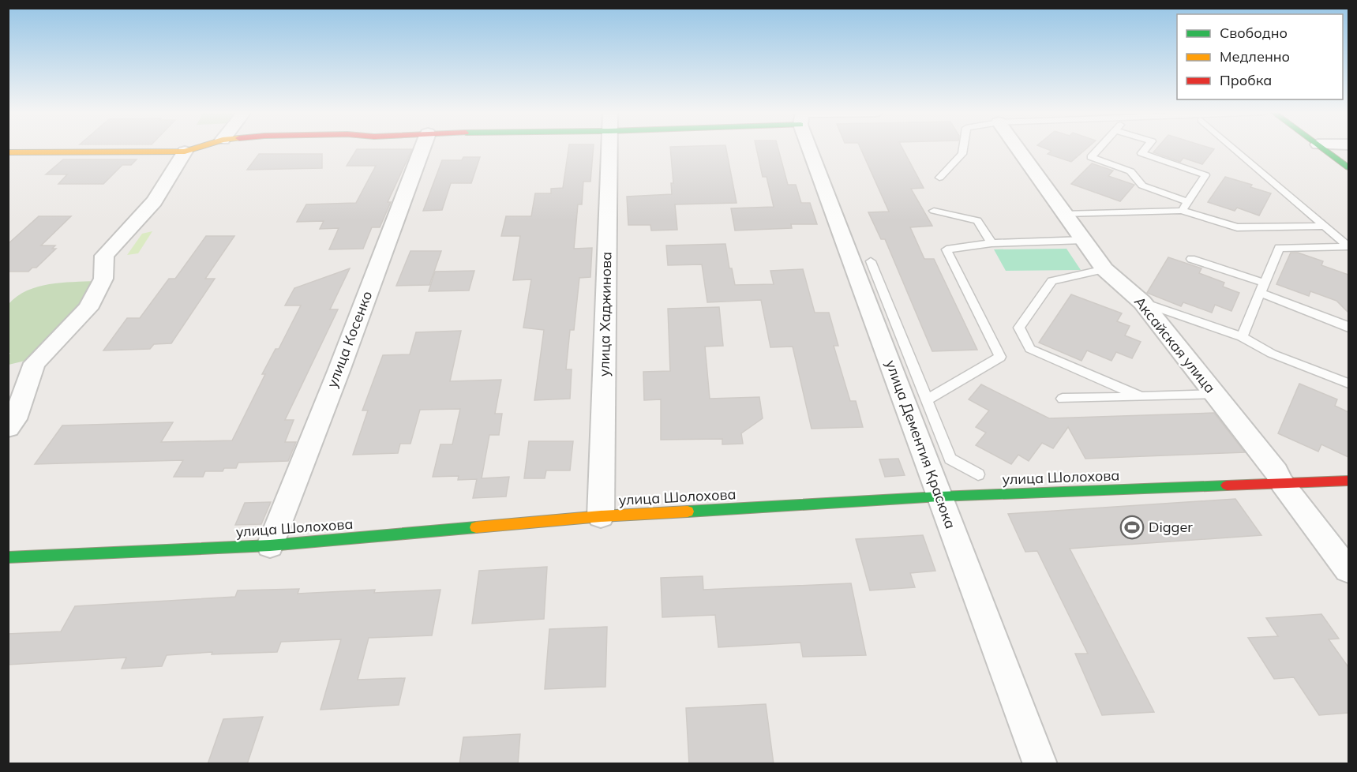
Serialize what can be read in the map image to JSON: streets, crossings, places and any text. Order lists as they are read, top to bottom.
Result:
{
  "streets": {
    "street": [
      "улица Хаджинова",
      "улица Косенко",
      "Аксайская улица",
      "улица Дементия Красюка",
      "улица Шолохова"
    ]
  },
  "crossings": [
    ["улица Хаджинова", "улица Шолохова"],
    ["улица Косенко", "улица Шолохова"],
    ["Аксайская улица", "улица Шолохова"],
    ["улица Дементия Красюка", "улица Шолохова"]
  ],
  "places": {
    "sports": ["Digger"]
  },
  "legend": ["Свободно", "Медленно", "Пробка"]
}
